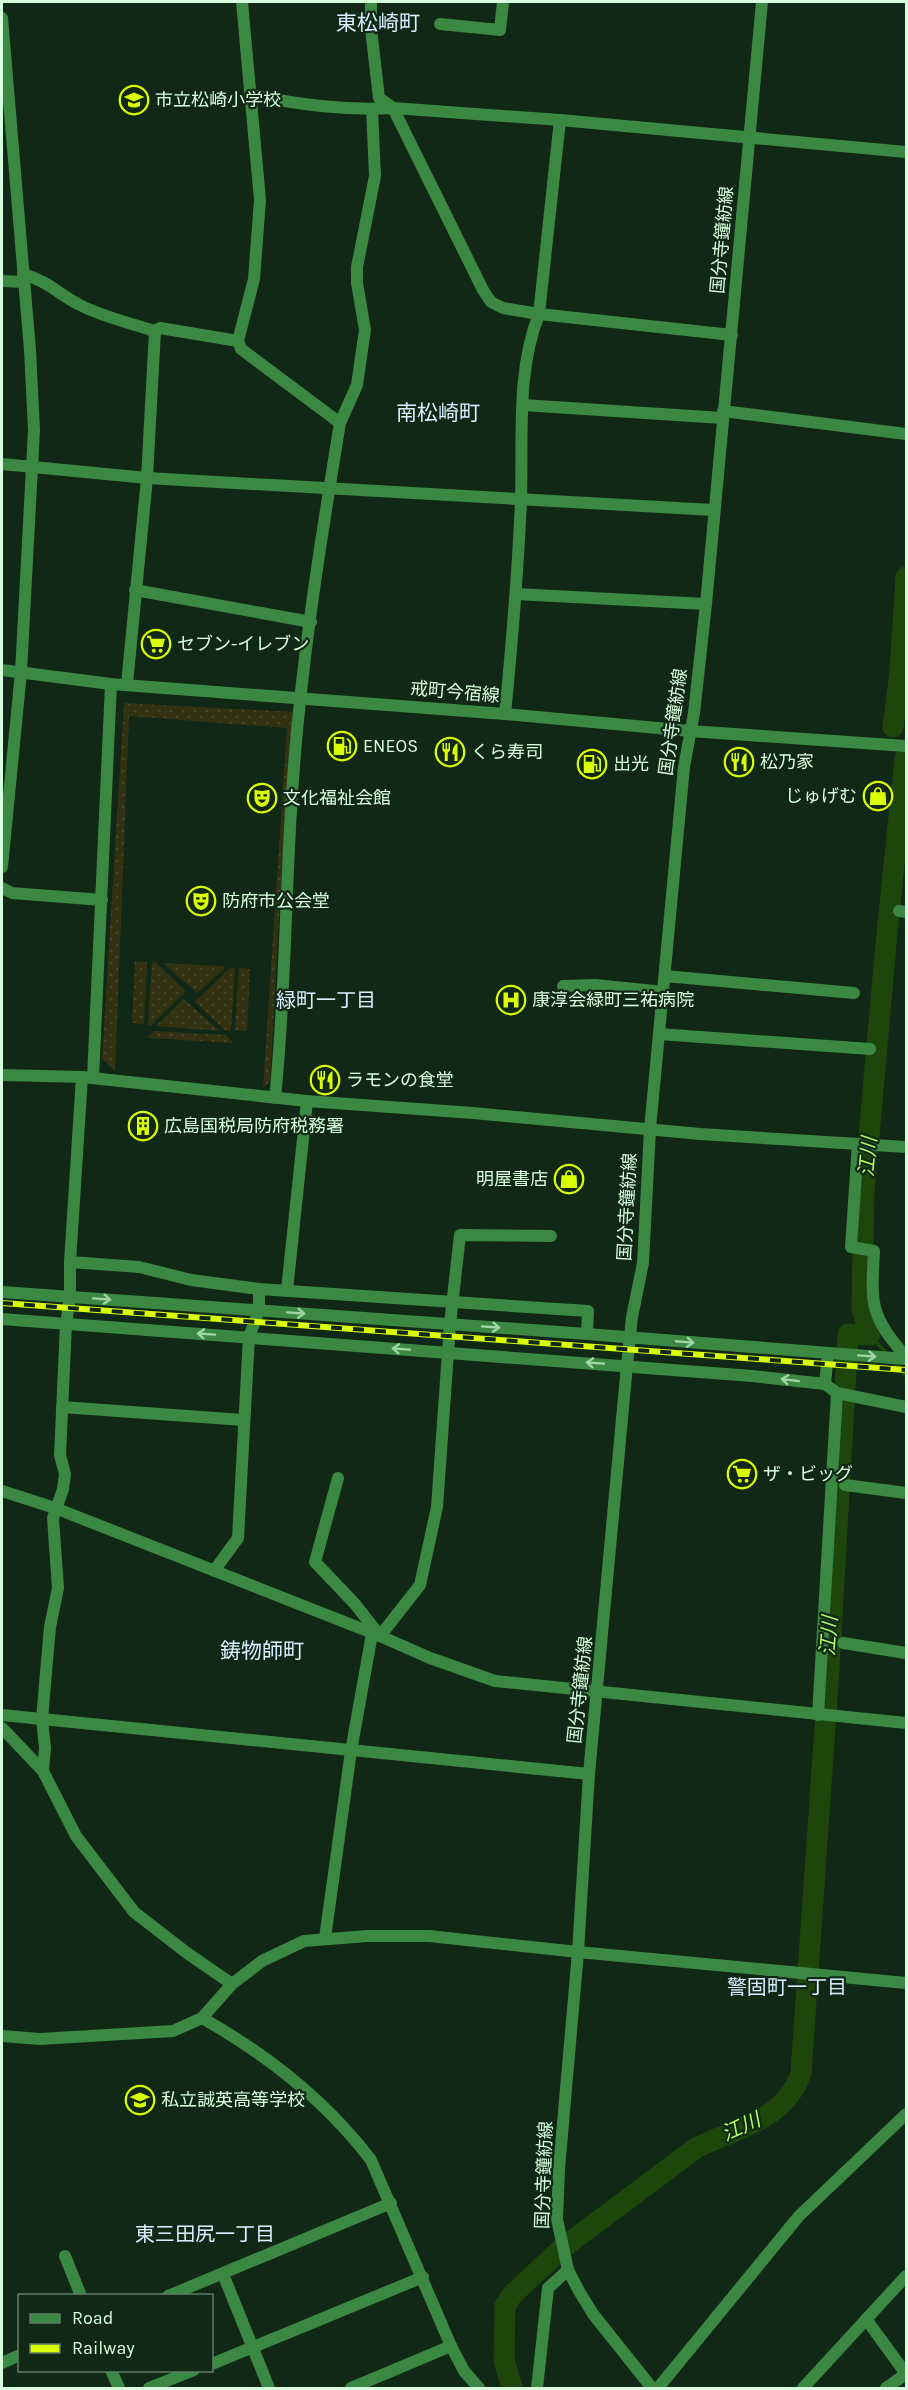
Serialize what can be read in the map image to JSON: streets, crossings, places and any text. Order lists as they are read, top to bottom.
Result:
{
  "streets": {
    "street": ["国分寺鐘紡線", "戒町今宿線"]
  },
  "crossings": [
    ["国分寺鐘紡線", "戒町今宿線"]
  ],
  "districts": [
    "東松崎町",
    "南松崎町",
    "緑町一丁目",
    "鋳物師町",
    "警固町一丁目",
    "東三田尻一丁目"
  ],
  "water": ["江川"],
  "places": {
    "school or university": ["市立松崎小学校", "私立誠英高等学校"],
    "supermarket": ["セブン-イレブン", "ザ・ビッグ"],
    "fuel station": ["ENEOS", "出光"],
    "restaurant": ["くら寿司", "松乃家", "ラモンの食堂"],
    "shop": ["じゅげむ", "明屋書店"],
    "theatre": ["文化福祉会館", "防府市公会堂"],
    "hospital": ["康淳会緑町三祐病院"],
    "building": ["広島国税局防府税務署"]
  },
  "legend": ["Road", "Railway"]
}
